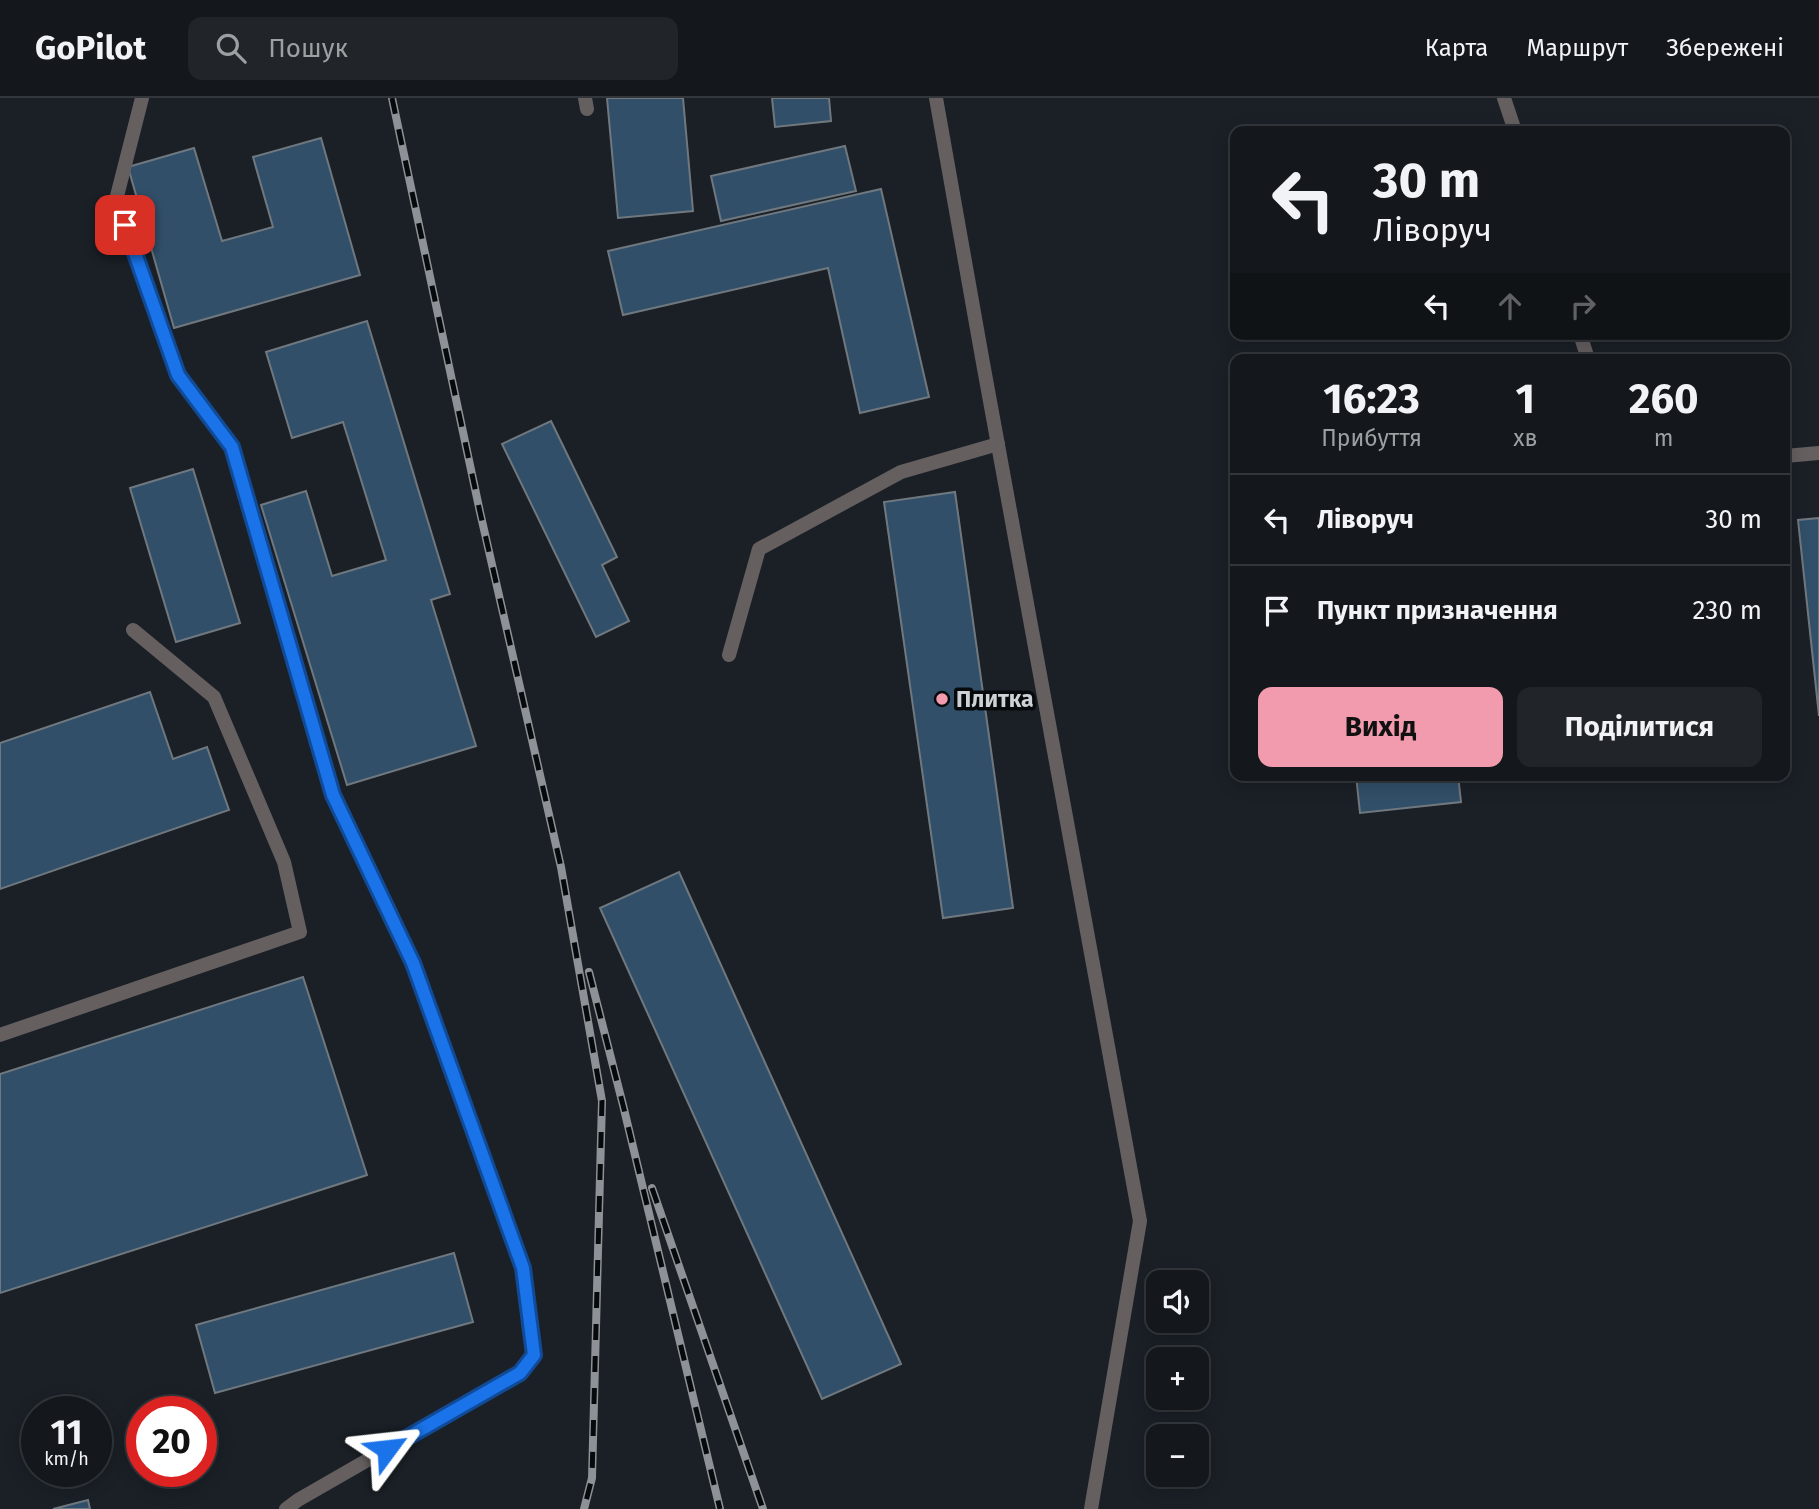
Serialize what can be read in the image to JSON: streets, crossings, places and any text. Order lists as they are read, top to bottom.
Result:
{
  "places": ["Плитка"],
  "page": {
    "header": "GoPilot",
    "search": "Пошук",
    "nav": ["Карта", "Маршрут", "Збережені"],
    "turn": ["30 m", "Ліворуч"],
    "eta": [
      "16:23",
      "Прибуття",
      "1",
      "хв",
      "260",
      "m"
    ],
    "list": [
      {
        "name": "Ліворуч",
        "value": "30 m"
      },
      {
        "name": "Пункт призначення",
        "value": "230 m"
      }
    ],
    "buttons": ["Вихід", "Поділитися"],
    "map_buttons": ["+", "−"],
    "speed": "11 km/h",
    "limit": "20"
  }
}
